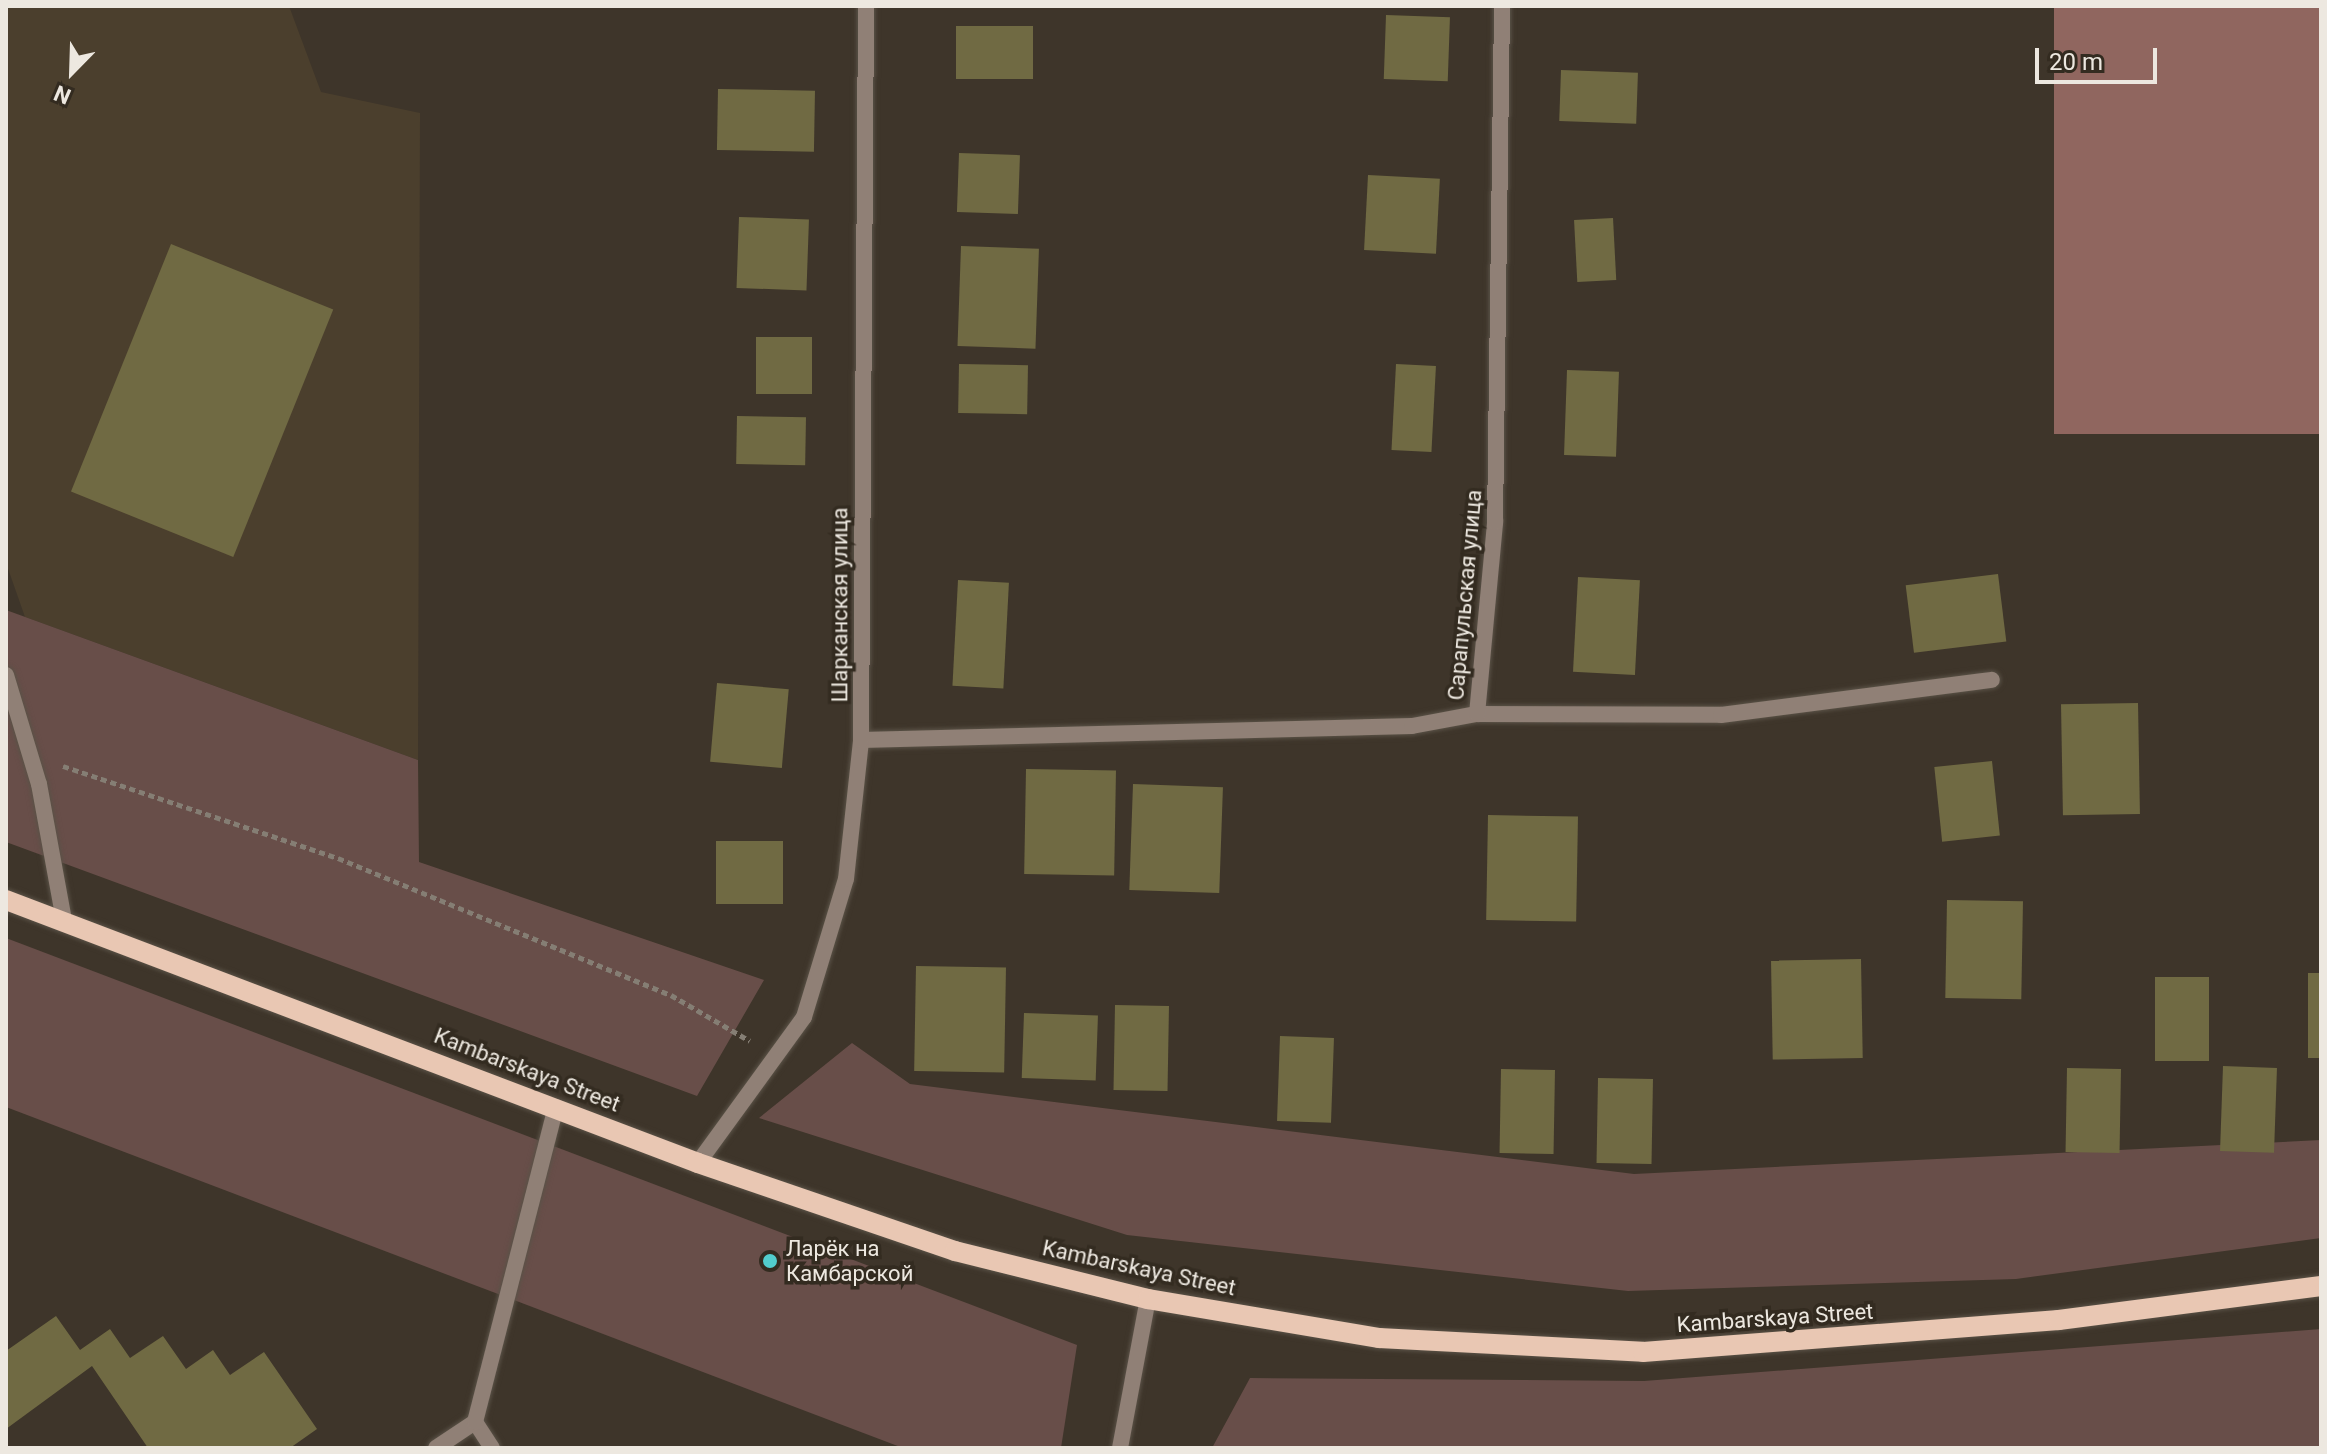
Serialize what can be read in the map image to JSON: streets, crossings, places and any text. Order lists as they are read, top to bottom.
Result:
{
  "streets": {
    "main road": ["Kambarskaya Street"],
    "street": ["Сарапульская улица", "Шарканская улица"]
  },
  "crossings": [
    ["Сарапульская улица", "Шарканская улица"],
    ["Шарканская улица", "Kambarskaya Street"]
  ],
  "places": ["Ларёк на Камбарской"],
  "scale_bar": "20 m",
  "north": "bottom left"
}
